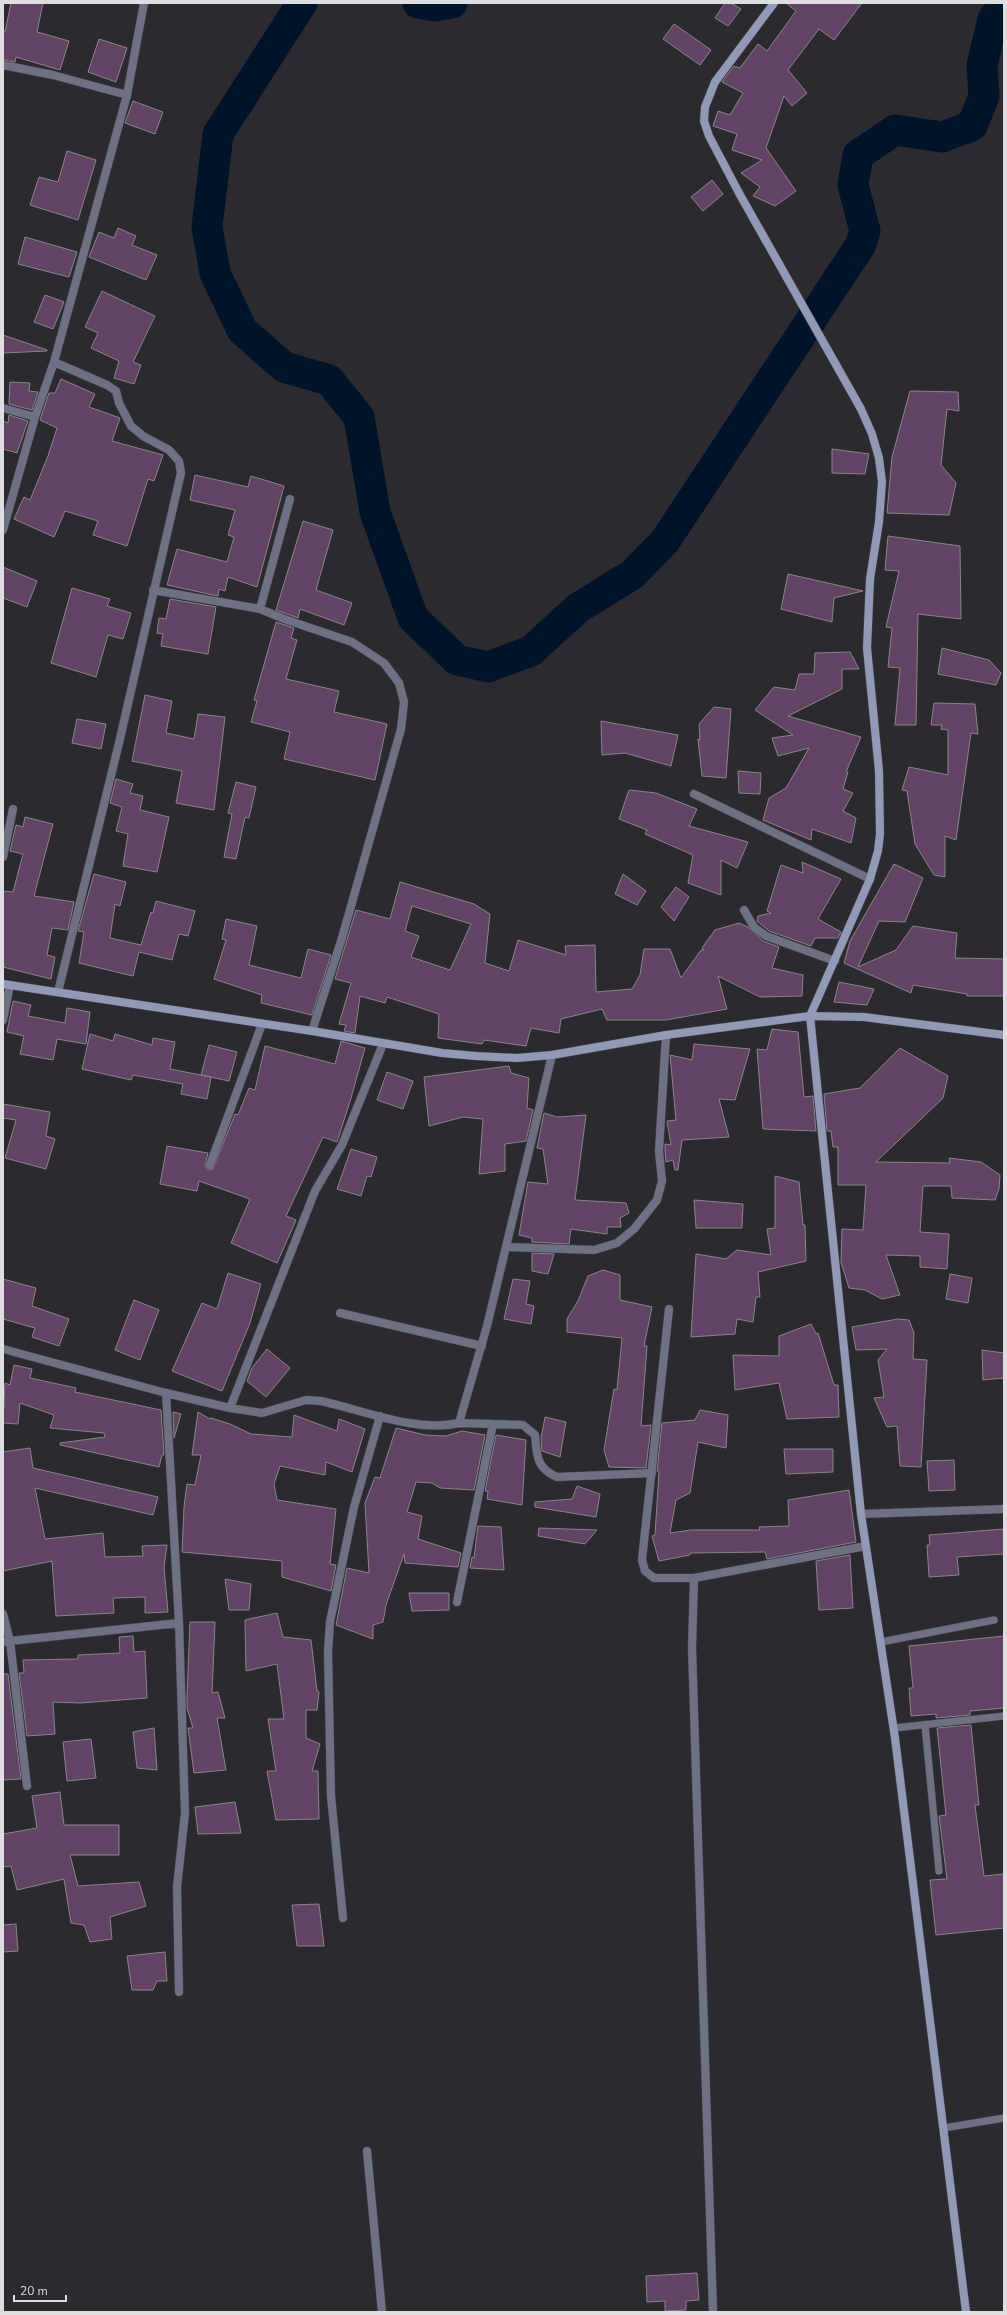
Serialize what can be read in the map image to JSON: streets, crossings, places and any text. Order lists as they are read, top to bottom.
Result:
{
  "scale_bar": "20 m"
}
